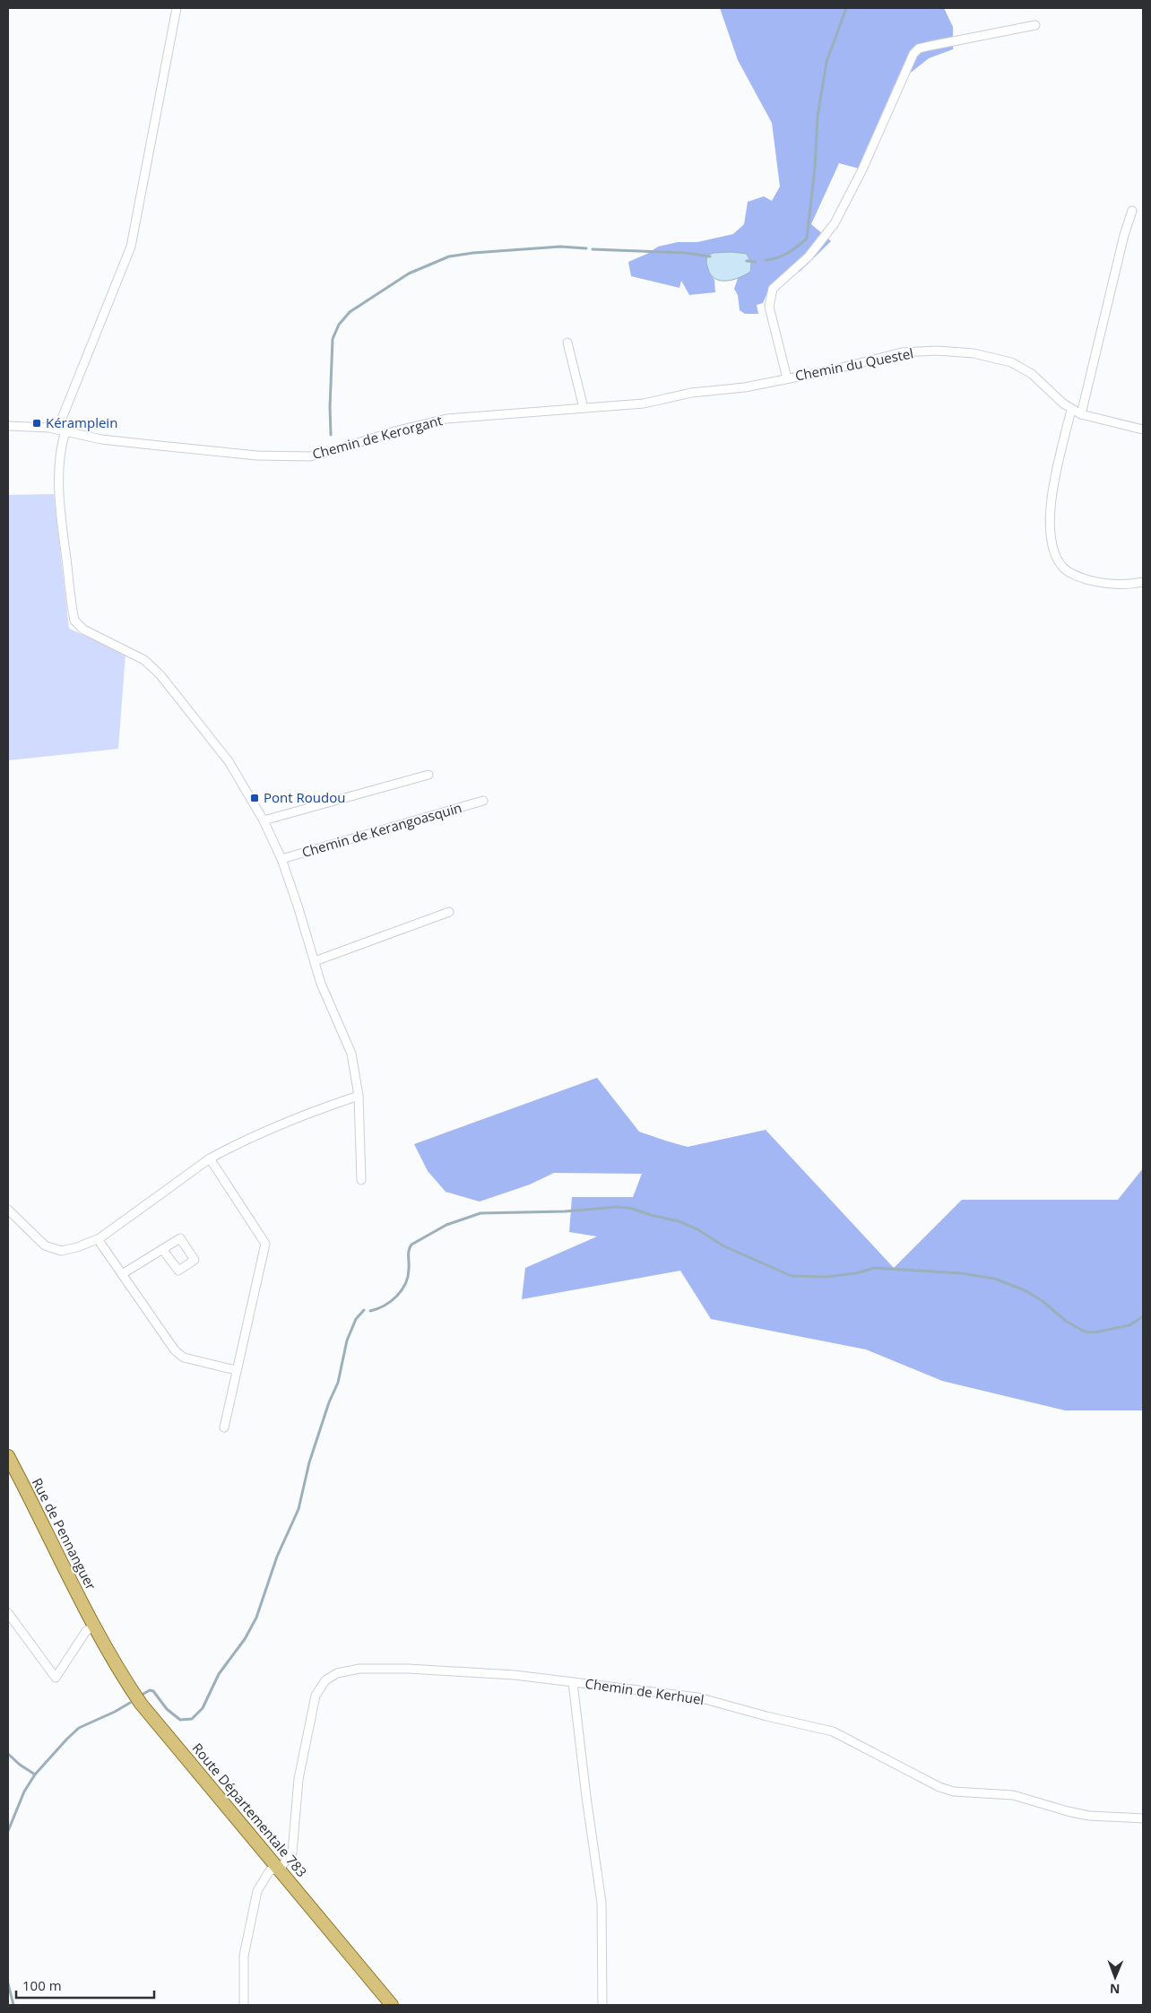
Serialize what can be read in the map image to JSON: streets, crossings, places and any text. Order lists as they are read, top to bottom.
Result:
{
  "streets": {
    "main road": ["Rue de Pennanguer", "Route Départementale 783"],
    "street": [
      "Chemin du Questel",
      "Chemin de Kerorgant",
      "Chemin de Kerangoasquin",
      "Chemin de Kerhuel"
    ]
  },
  "crossings": [
    ["Chemin du Questel", "Chemin de Kerorgant"],
    ["Rue de Pennanguer", "Route Départementale 783"],
    ["Chemin de Kerhuel", "Route Départementale 783"]
  ],
  "places": {
    "transit": ["Kéramplein", "Pont Roudou"]
  },
  "scale_bar": "100 m",
  "north": "bottom"
}
